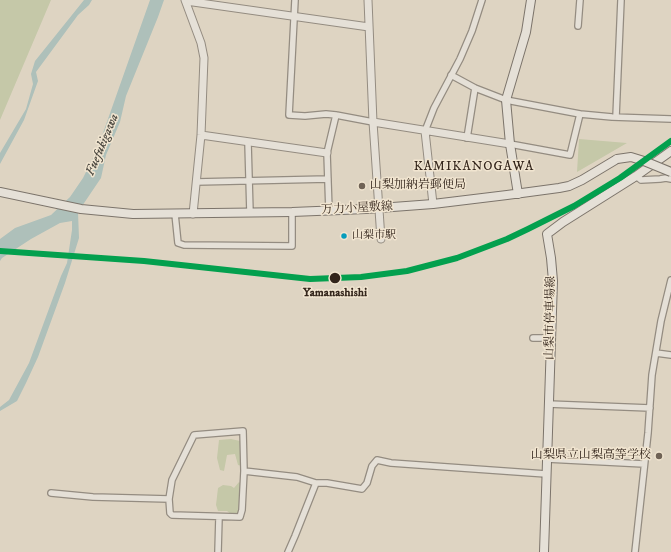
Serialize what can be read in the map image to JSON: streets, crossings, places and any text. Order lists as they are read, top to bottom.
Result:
{
  "streets": {
    "main road": ["万力小屋敷線", "山梨市停車場線"]
  },
  "districts": ["KAMIKANOGAWA"],
  "water": ["Fuefukigawa"],
  "places": [
    "山梨加納岩郵便局",
    "山梨市駅",
    "Yamanashishi",
    "山梨県立山梨高等学校"
  ]
}
